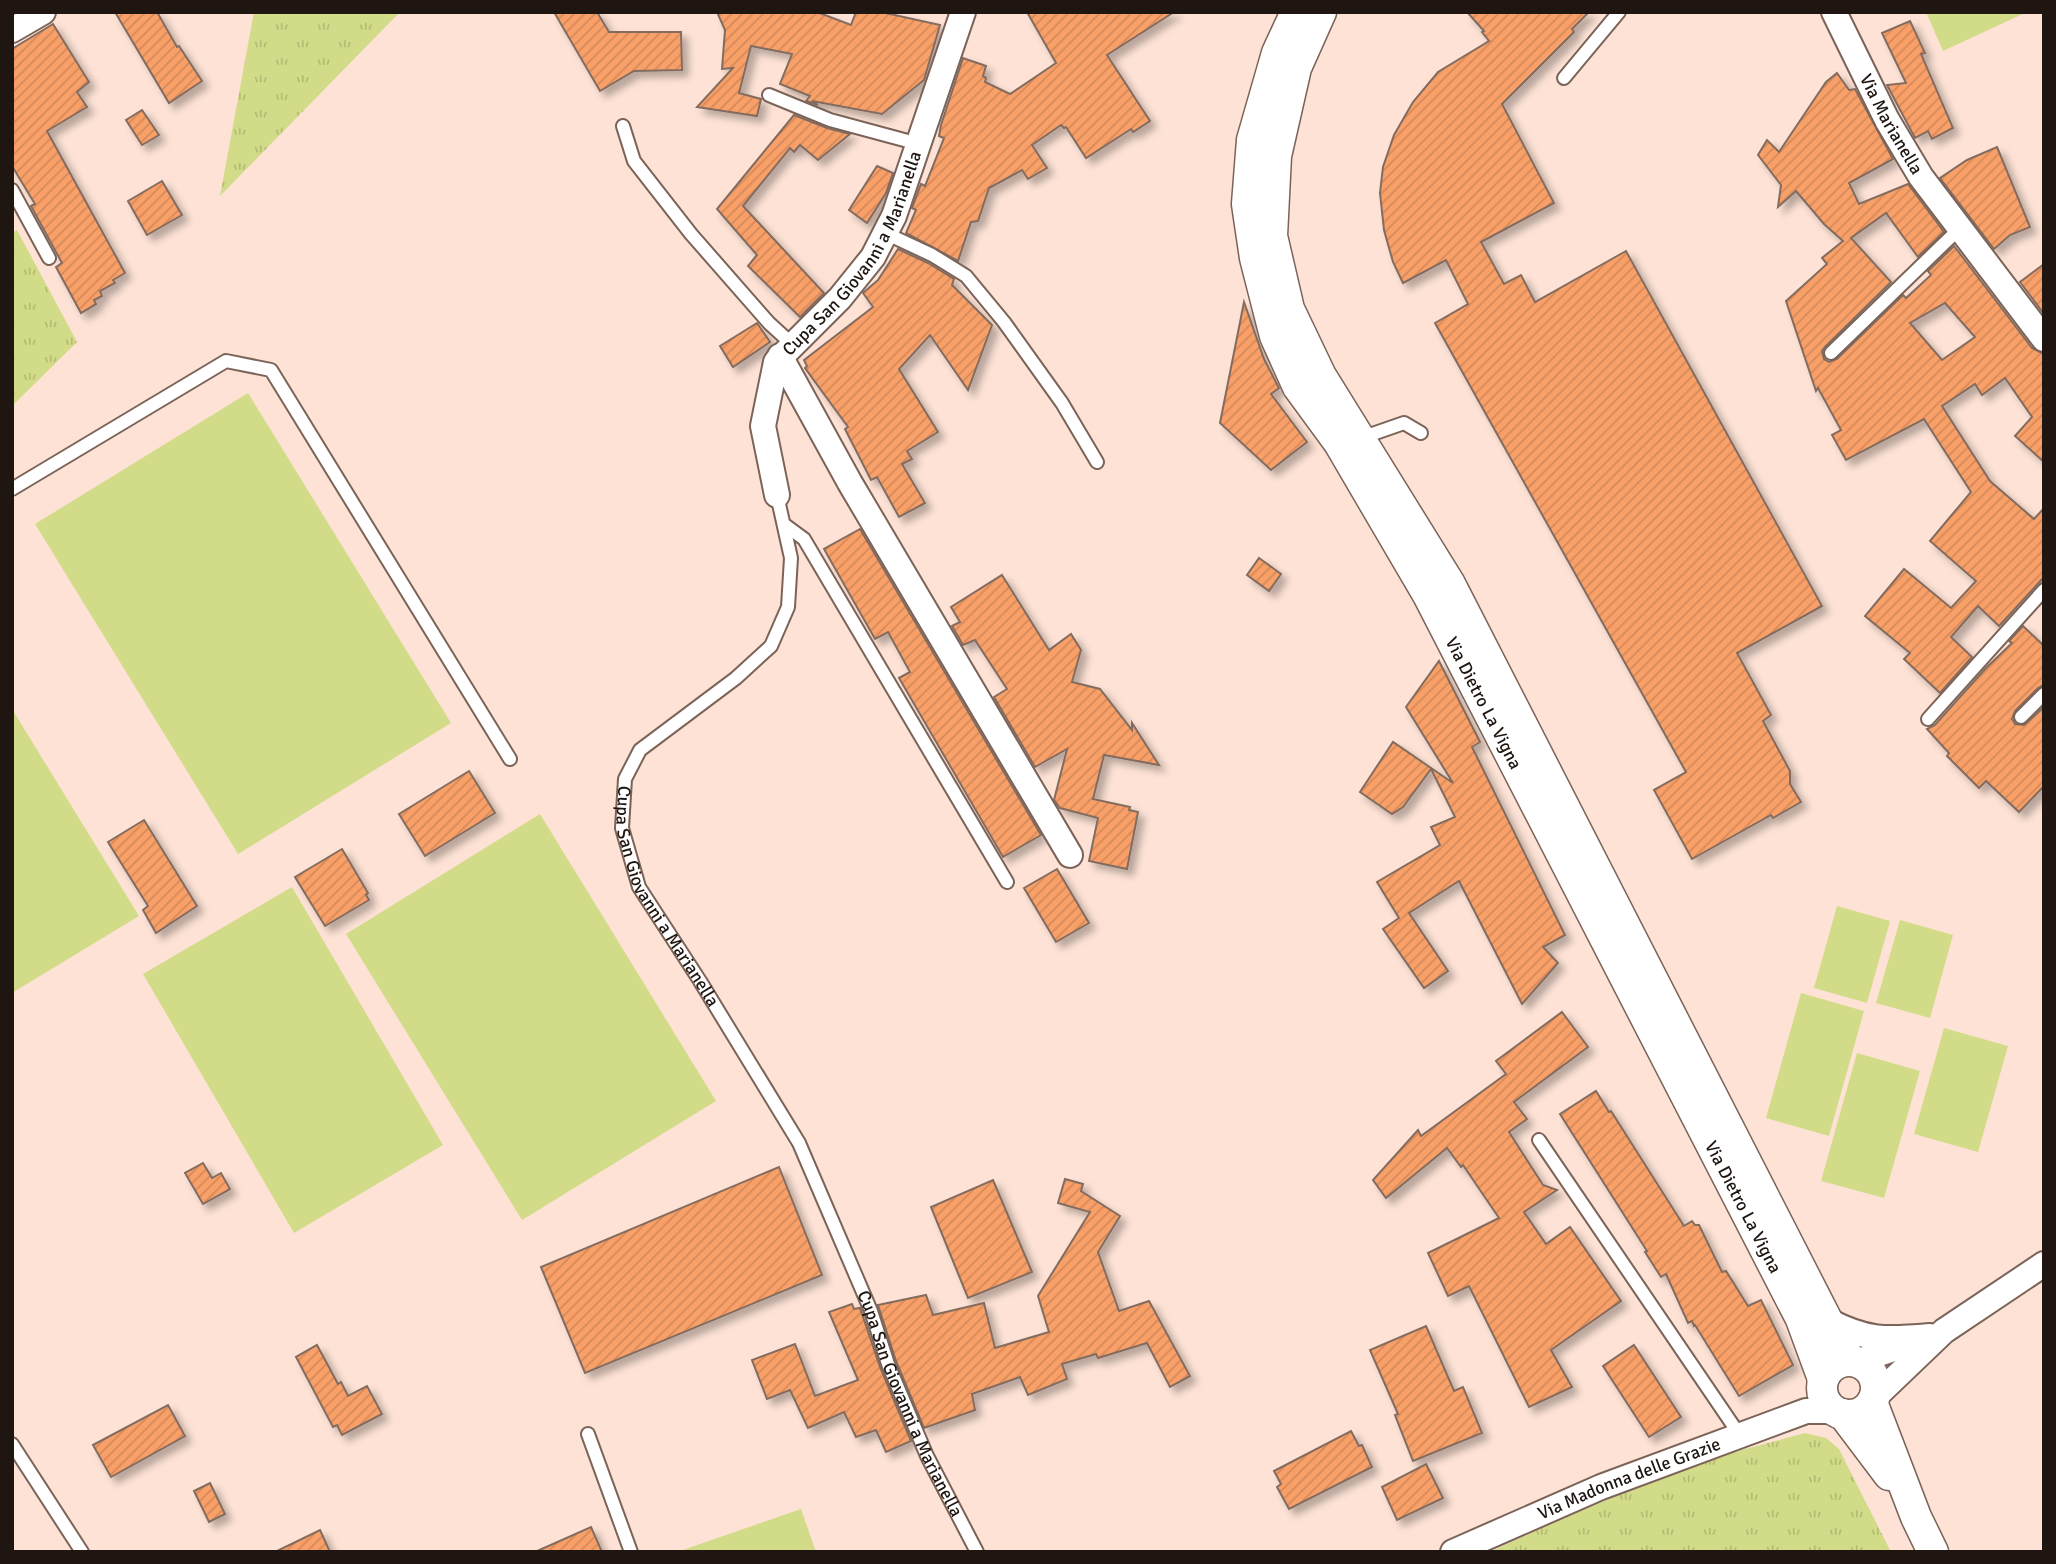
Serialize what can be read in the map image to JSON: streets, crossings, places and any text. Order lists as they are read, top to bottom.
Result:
{
  "streets": {
    "street": [
      "Via Marianella",
      "Cupa San Giovanni a Marianella",
      "Via Dietro La Vigna",
      "Via Madonna delle Grazie"
    ]
  },
  "crossings": [
    ["Via Dietro La Vigna", "Via Madonna delle Grazie"]
  ]
}
